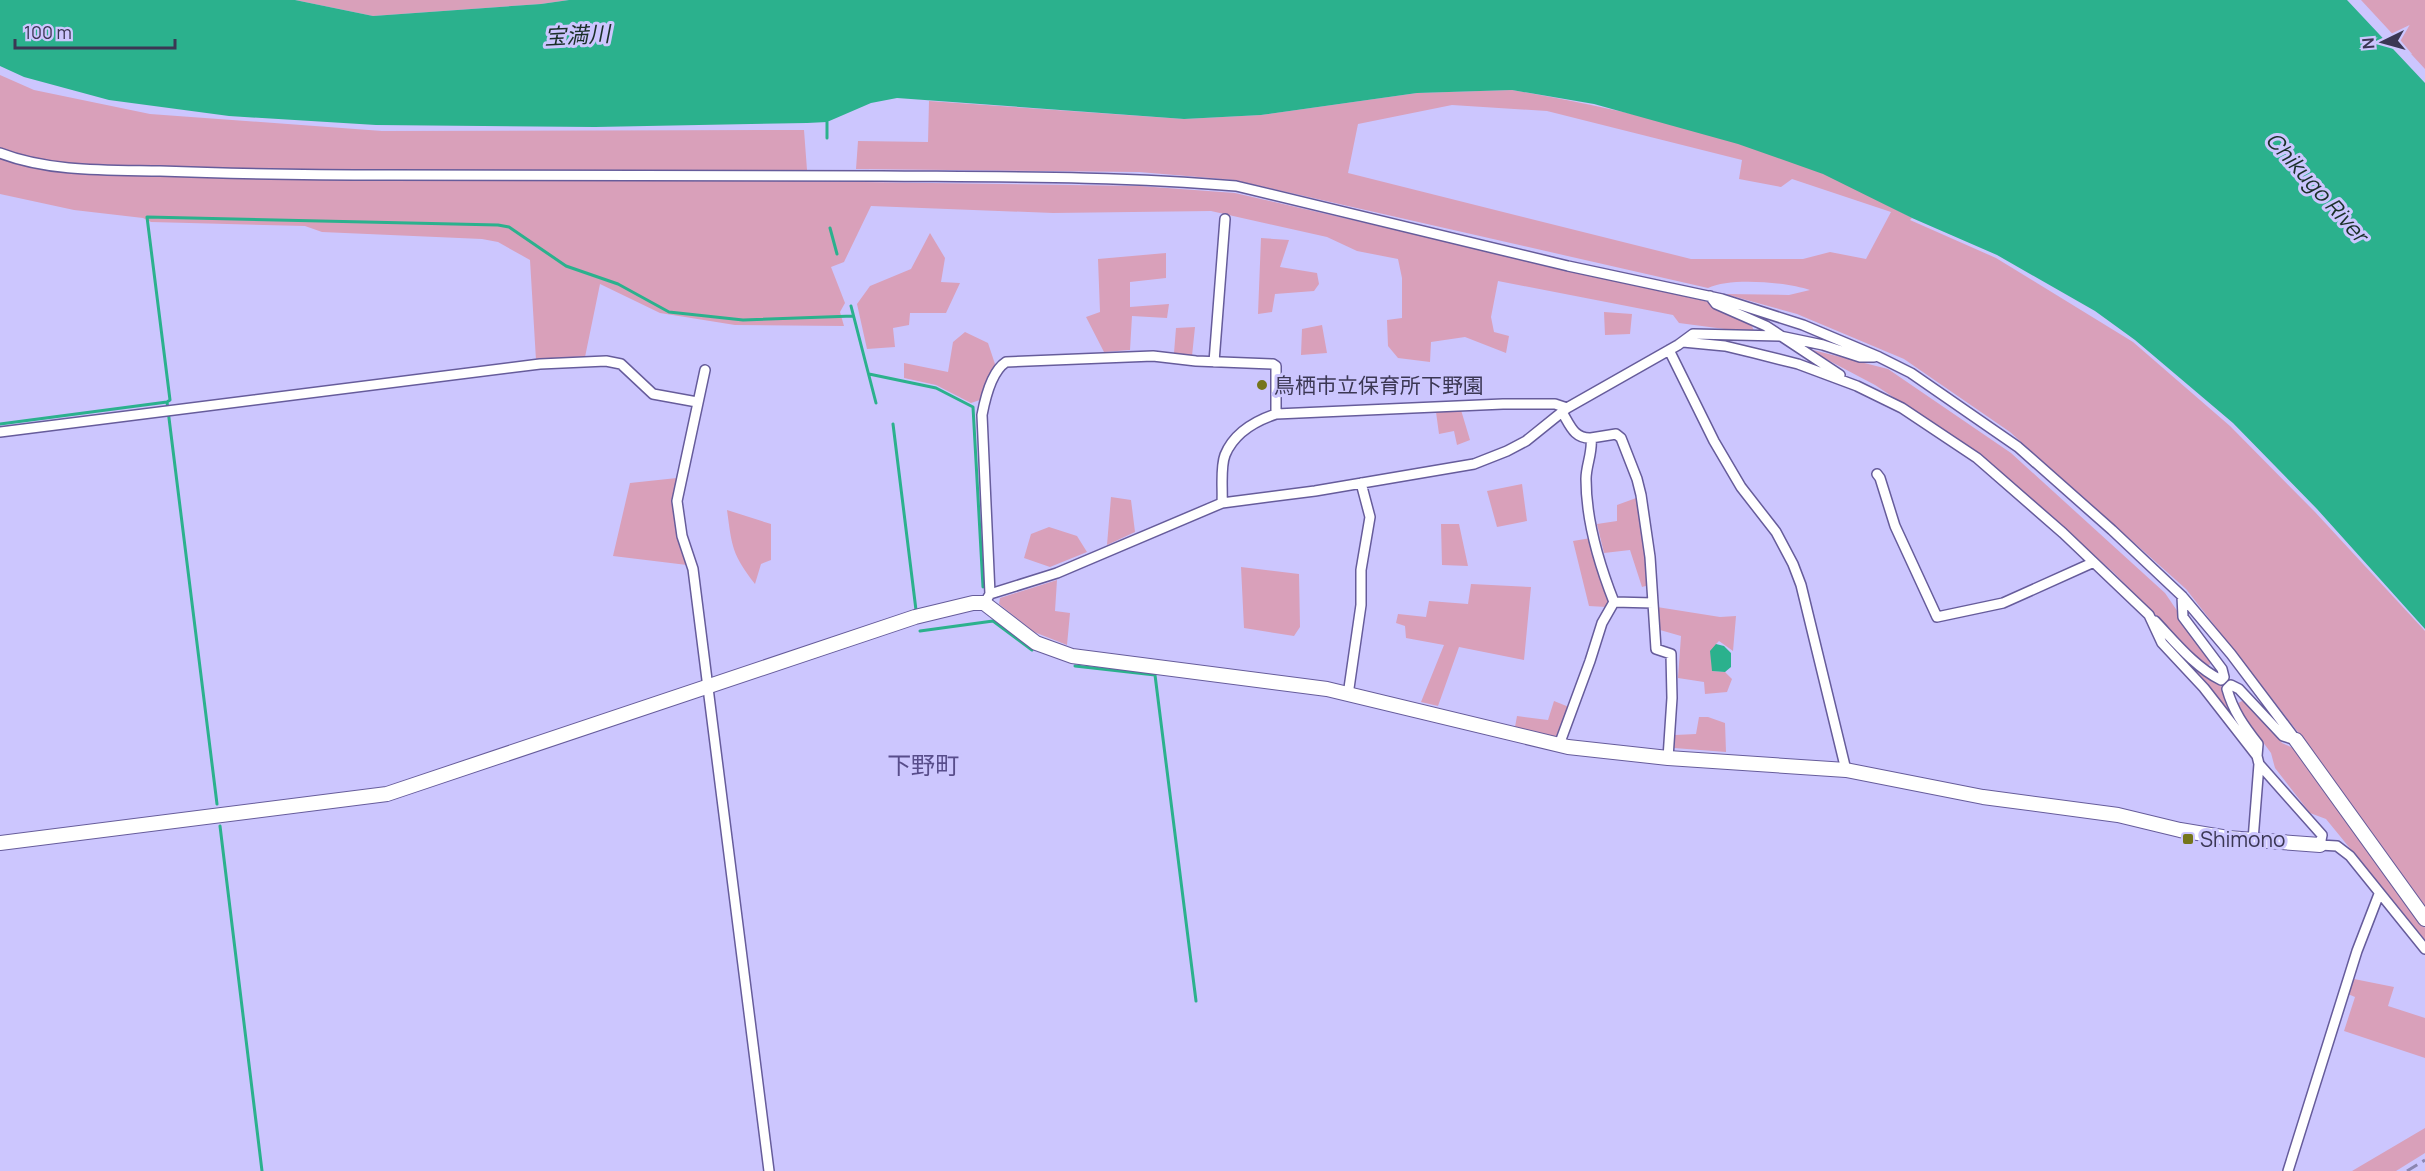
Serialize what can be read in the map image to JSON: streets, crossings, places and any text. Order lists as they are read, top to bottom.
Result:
{
  "districts": ["下野町"],
  "water": ["宝満川", "Chikugo River"],
  "places": {
    "other": ["鳥栖市立保育所下野園"],
    "transit": ["Shimono"]
  },
  "scale_bar": "100 m",
  "north": "left"
}
